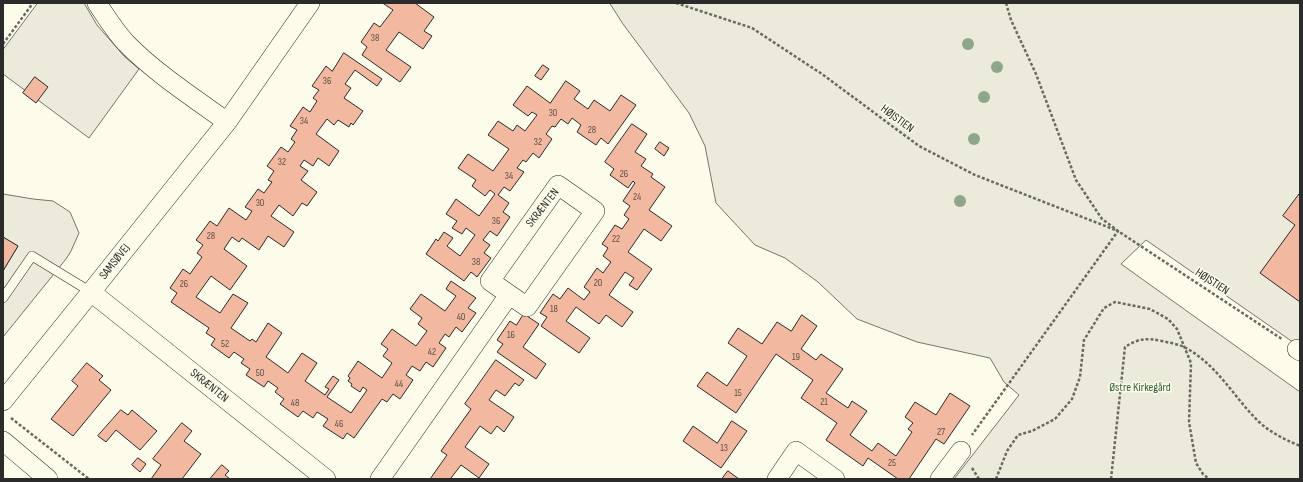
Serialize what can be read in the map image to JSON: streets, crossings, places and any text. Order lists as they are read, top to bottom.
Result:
{
  "streets": {
    "street": ["SKRÆNTEN", "SAMSØVEJ"],
    "path": ["HØJSTIEN"]
  },
  "crossings": [
    ["SKRÆNTEN", "SAMSØVEJ"]
  ],
  "parks": ["Østre Kirkegård"],
  "house_numbers": [
    "38",
    "36",
    "30",
    "34",
    "28",
    "32",
    "32",
    "26",
    "34",
    "24",
    "30",
    "36",
    "28",
    "22",
    "38",
    "20",
    "26",
    "18",
    "40",
    "16",
    "52",
    "42",
    "19",
    "50",
    "44",
    "15",
    "21",
    "48",
    "46",
    "27",
    "13",
    "25"
  ]
}
